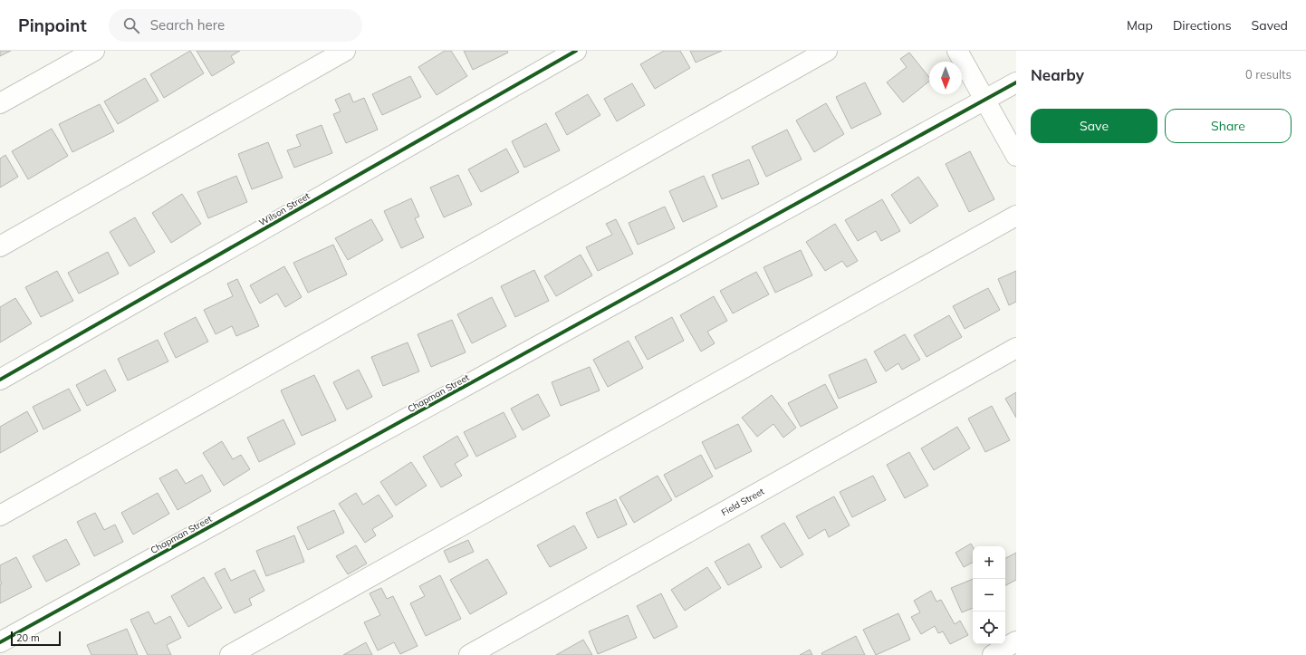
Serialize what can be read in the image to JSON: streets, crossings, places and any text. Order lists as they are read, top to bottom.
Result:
{
  "streets": {
    "street": ["Wilson Street", "Chapman Street", "Field Street"]
  },
  "scale_bar": "20 m",
  "north": "bottom",
  "page": {
    "header": "Pinpoint",
    "search": "Search here",
    "nav": ["Map", "Directions", "Saved"],
    "heading": ["Nearby", "0 results"],
    "buttons": ["Save", "Share"],
    "map_buttons": ["+", "−"],
    "scale": "20 m"
  }
}
